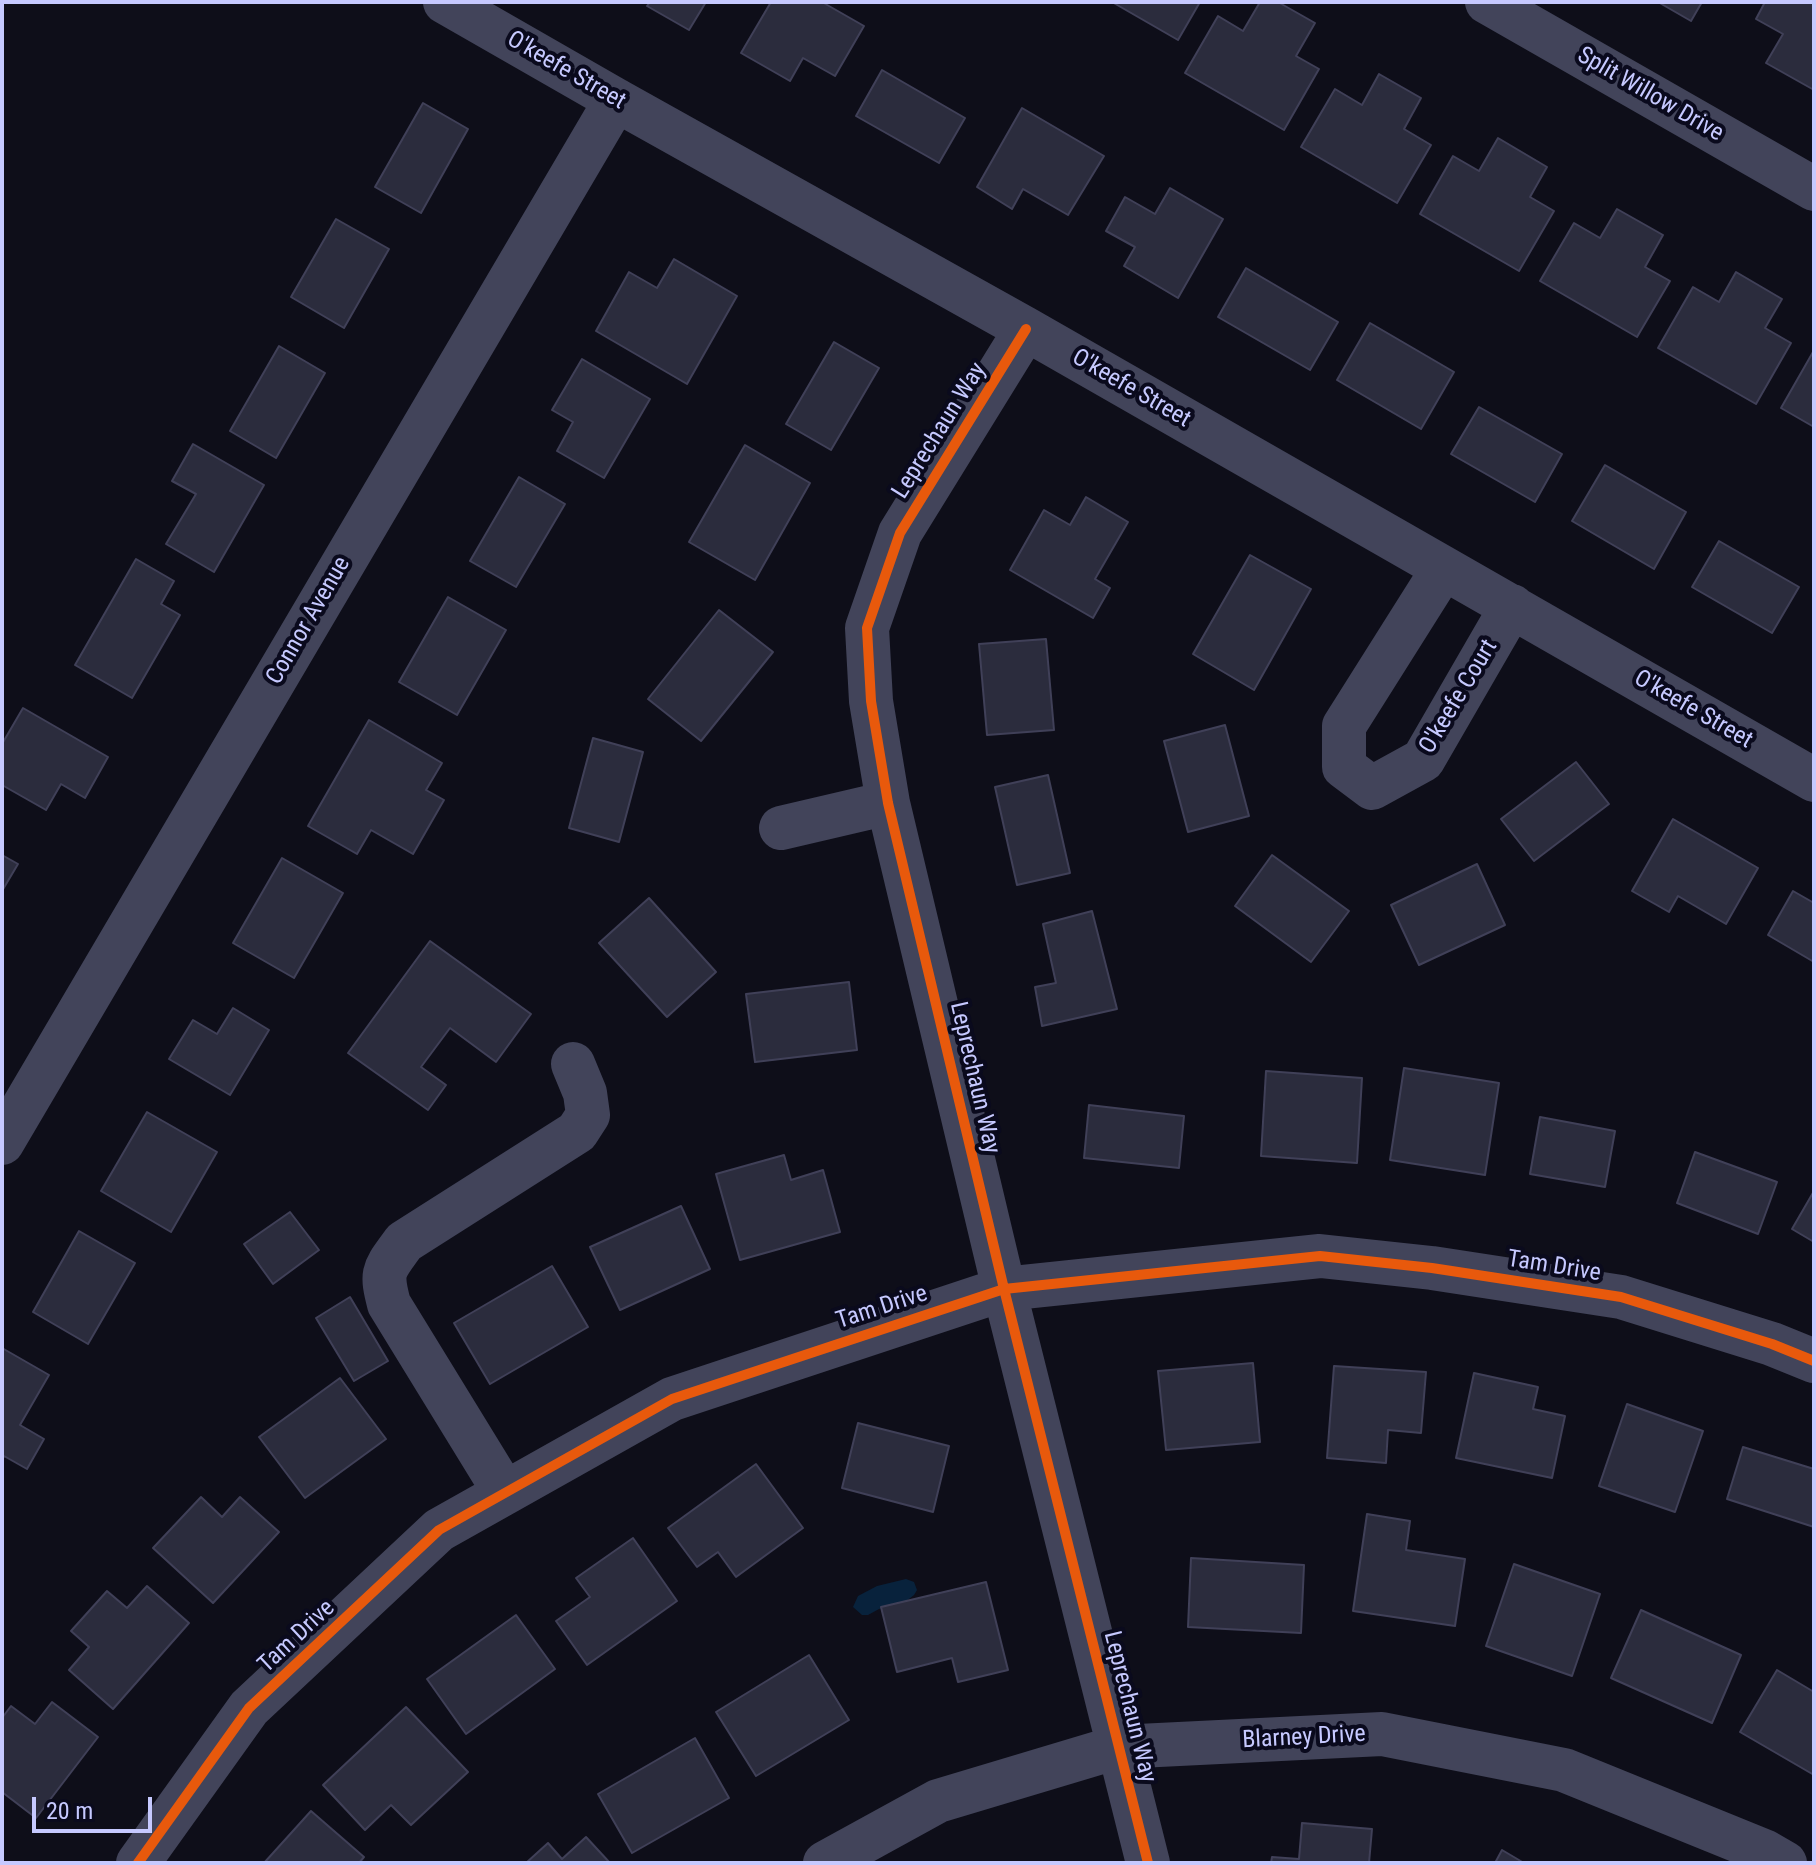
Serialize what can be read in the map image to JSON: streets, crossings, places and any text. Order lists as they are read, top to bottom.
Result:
{
  "streets": {
    "street": [
      "O'keefe Street",
      "Split Willow Drive",
      "Leprechaun Way",
      "Connor Avenue",
      "O'keefe Court",
      "Tam Drive",
      "Blarney Drive"
    ]
  },
  "crossings": [
    ["O'keefe Street", "Leprechaun Way"],
    ["O'keefe Street", "Connor Avenue"],
    ["O'keefe Street", "O'keefe Court"],
    ["Leprechaun Way", "Tam Drive"],
    ["Leprechaun Way", "Blarney Drive"]
  ],
  "scale_bar": "20 m"
}
